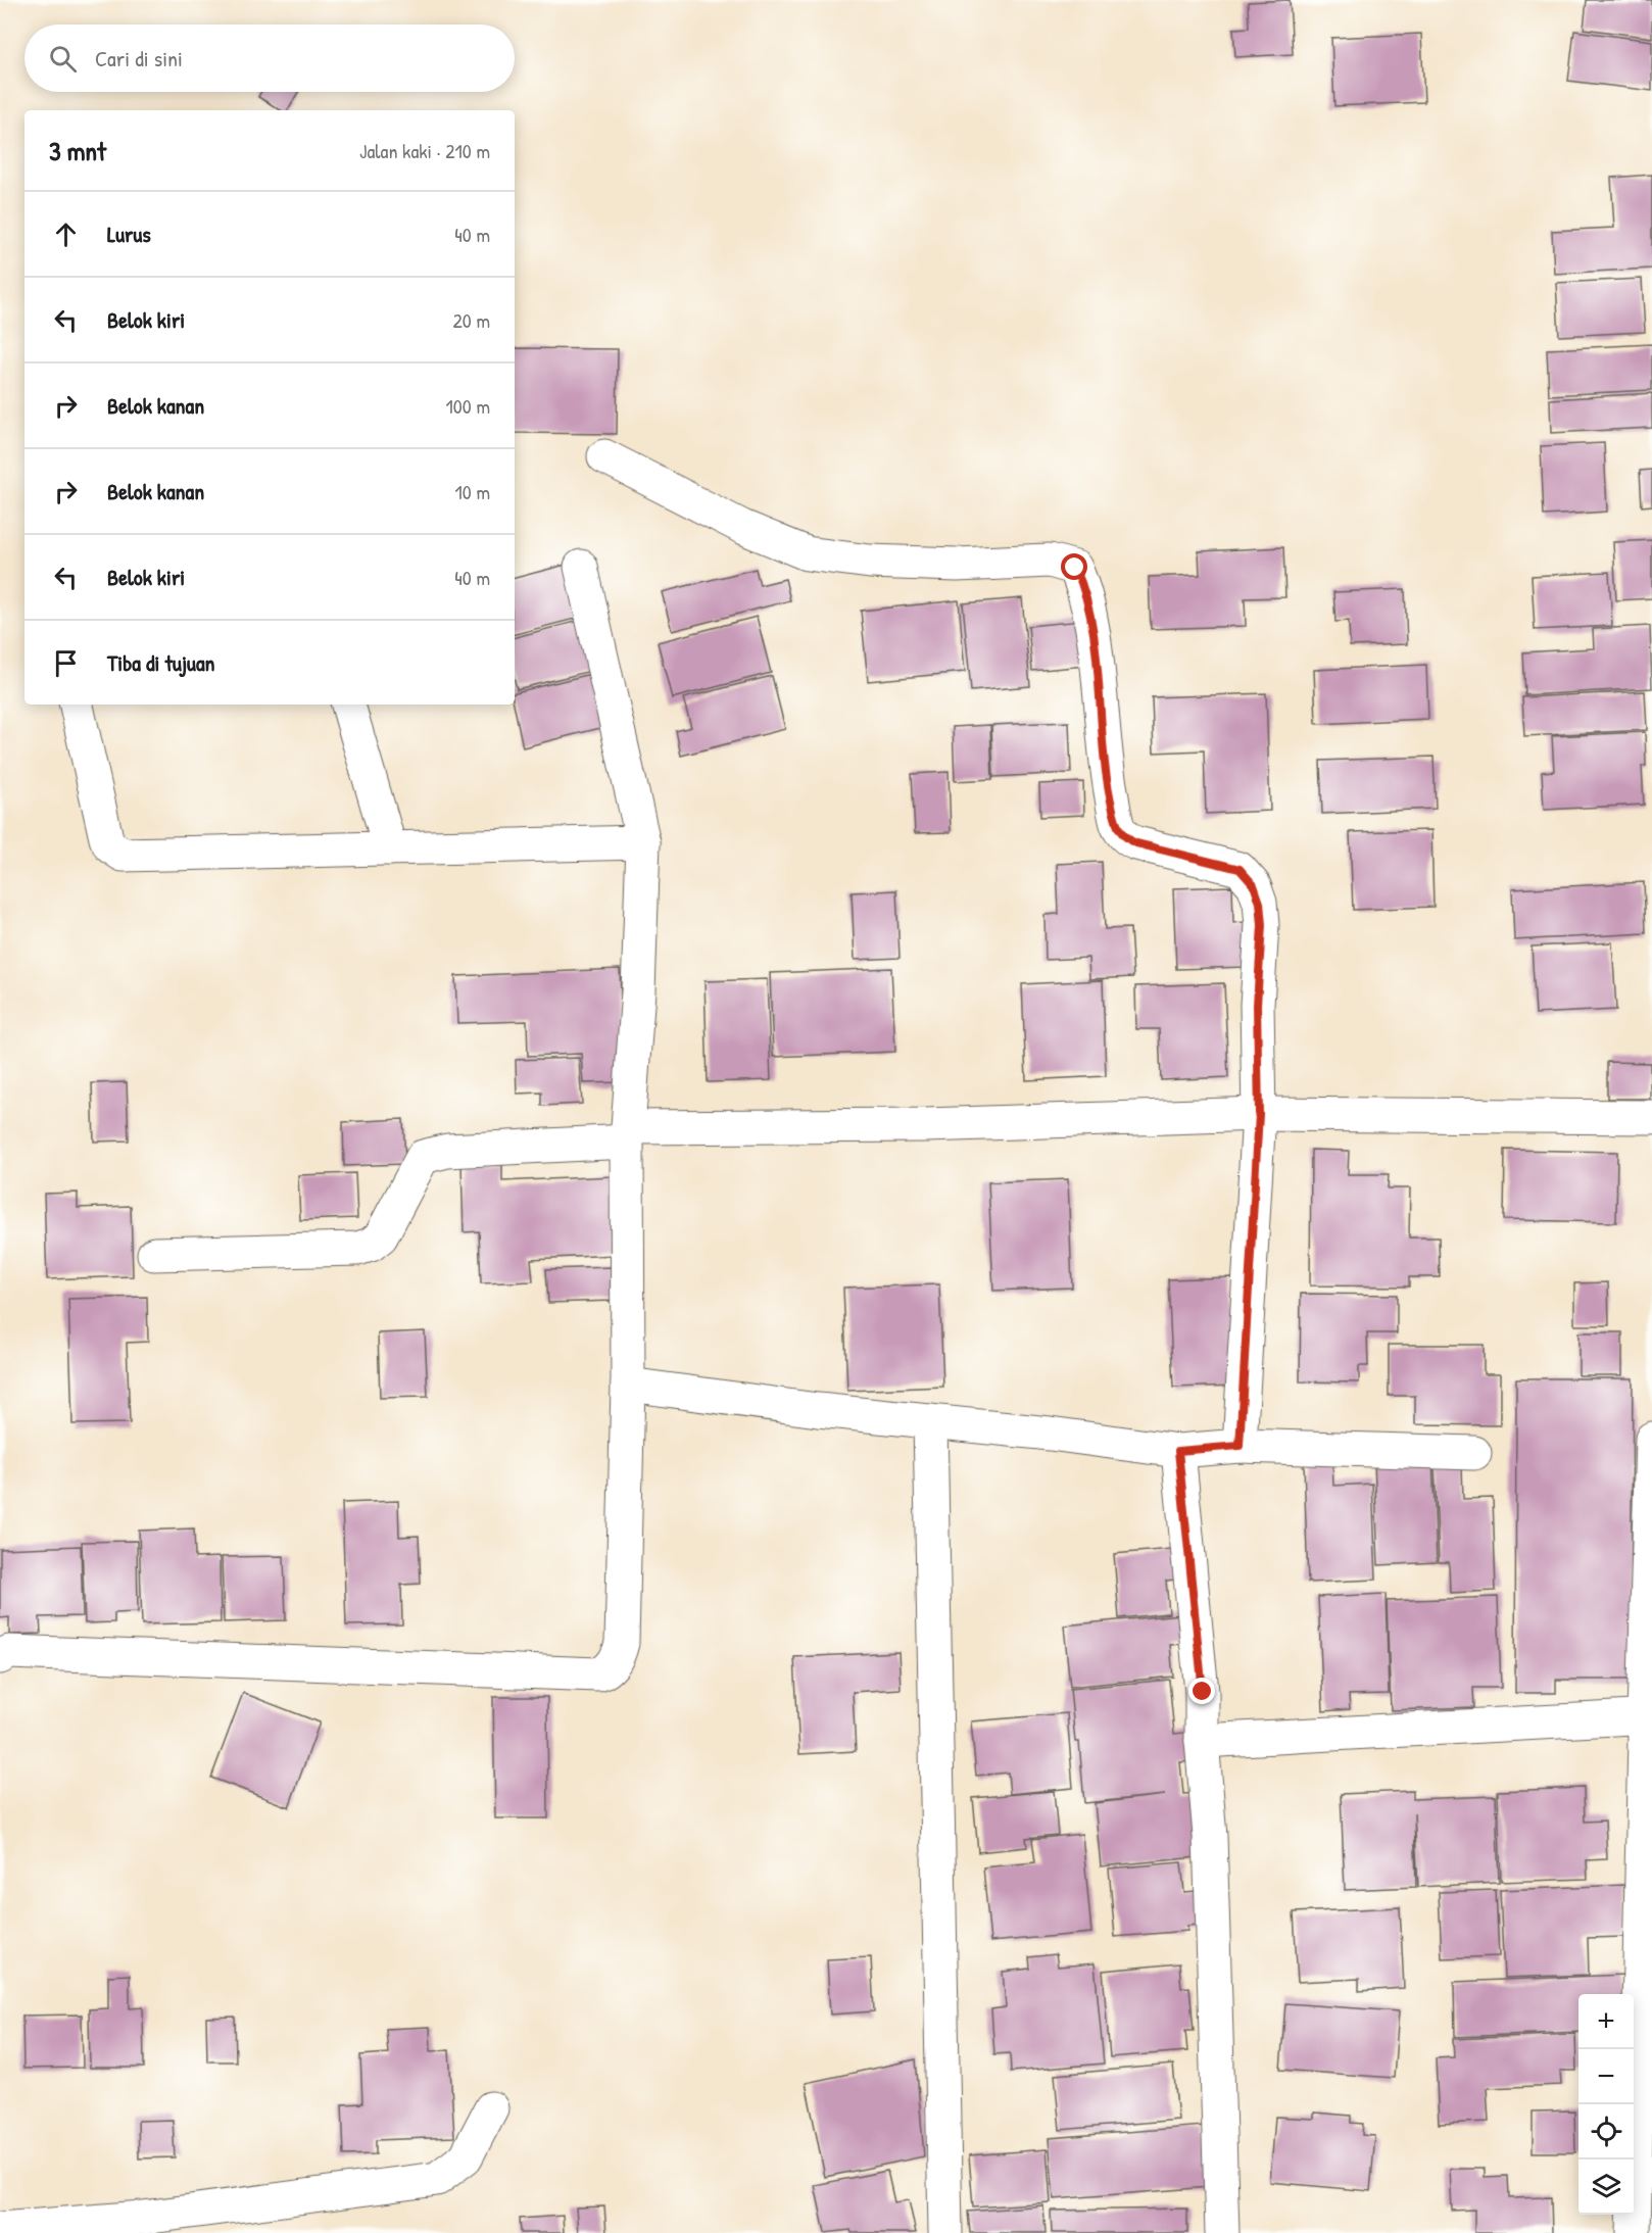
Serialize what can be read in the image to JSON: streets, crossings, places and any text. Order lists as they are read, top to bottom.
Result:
{
  "page": {
    "search": "Cari di sini",
    "heading": ["3 mnt", "Jalan kaki · 210 m"],
    "list": [
      ["Lurus", "40 m"],
      ["Belok kiri", "20 m"],
      ["Belok kanan", "100 m"],
      ["Belok kanan", "10 m"],
      ["Belok kiri", "40 m"],
      "Tiba di tujuan"
    ],
    "map_buttons": ["+", "−"]
  }
}
